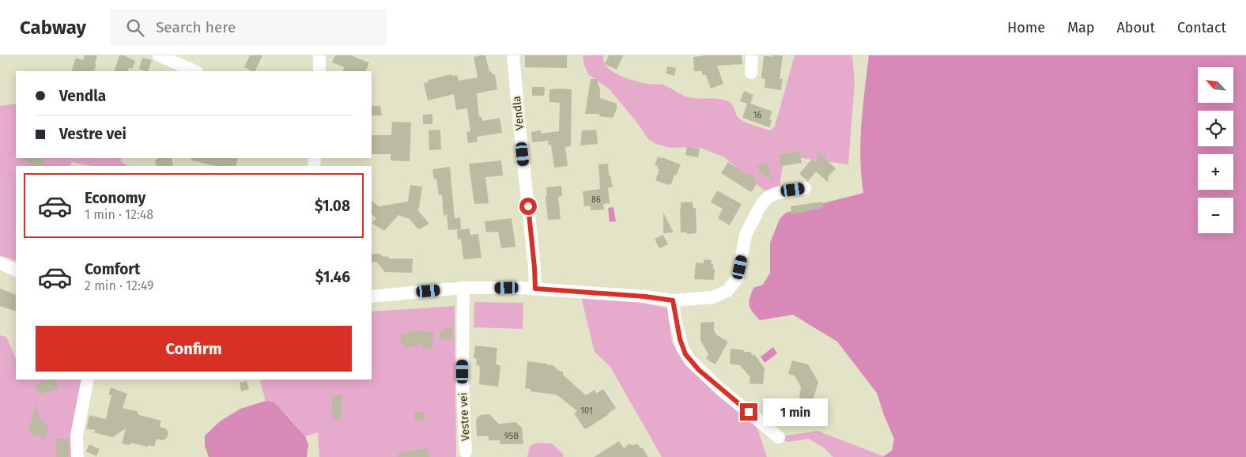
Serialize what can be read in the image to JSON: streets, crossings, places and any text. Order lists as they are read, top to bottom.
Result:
{
  "streets": {
    "street": ["Vendla", "Vestre vei"]
  },
  "house_numbers": [
    "16",
    "86",
    "101",
    "95B"
  ],
  "north": "top left",
  "page": {
    "header": "Cabway",
    "search": "Search here",
    "nav": [
      "Home",
      "Map",
      "About",
      "Contact"
    ],
    "map_buttons": ["+", "−"],
    "banner": ["Vendla", "Vestre vei"],
    "list": [
      {
        "name": "Economy",
        "note": "1 min · 12:48",
        "value": "$1.08"
      },
      {
        "name": "Comfort",
        "note": "2 min · 12:49",
        "value": "$1.46"
      }
    ],
    "buttons": "Confirm",
    "bubble": "1 min"
  }
}
